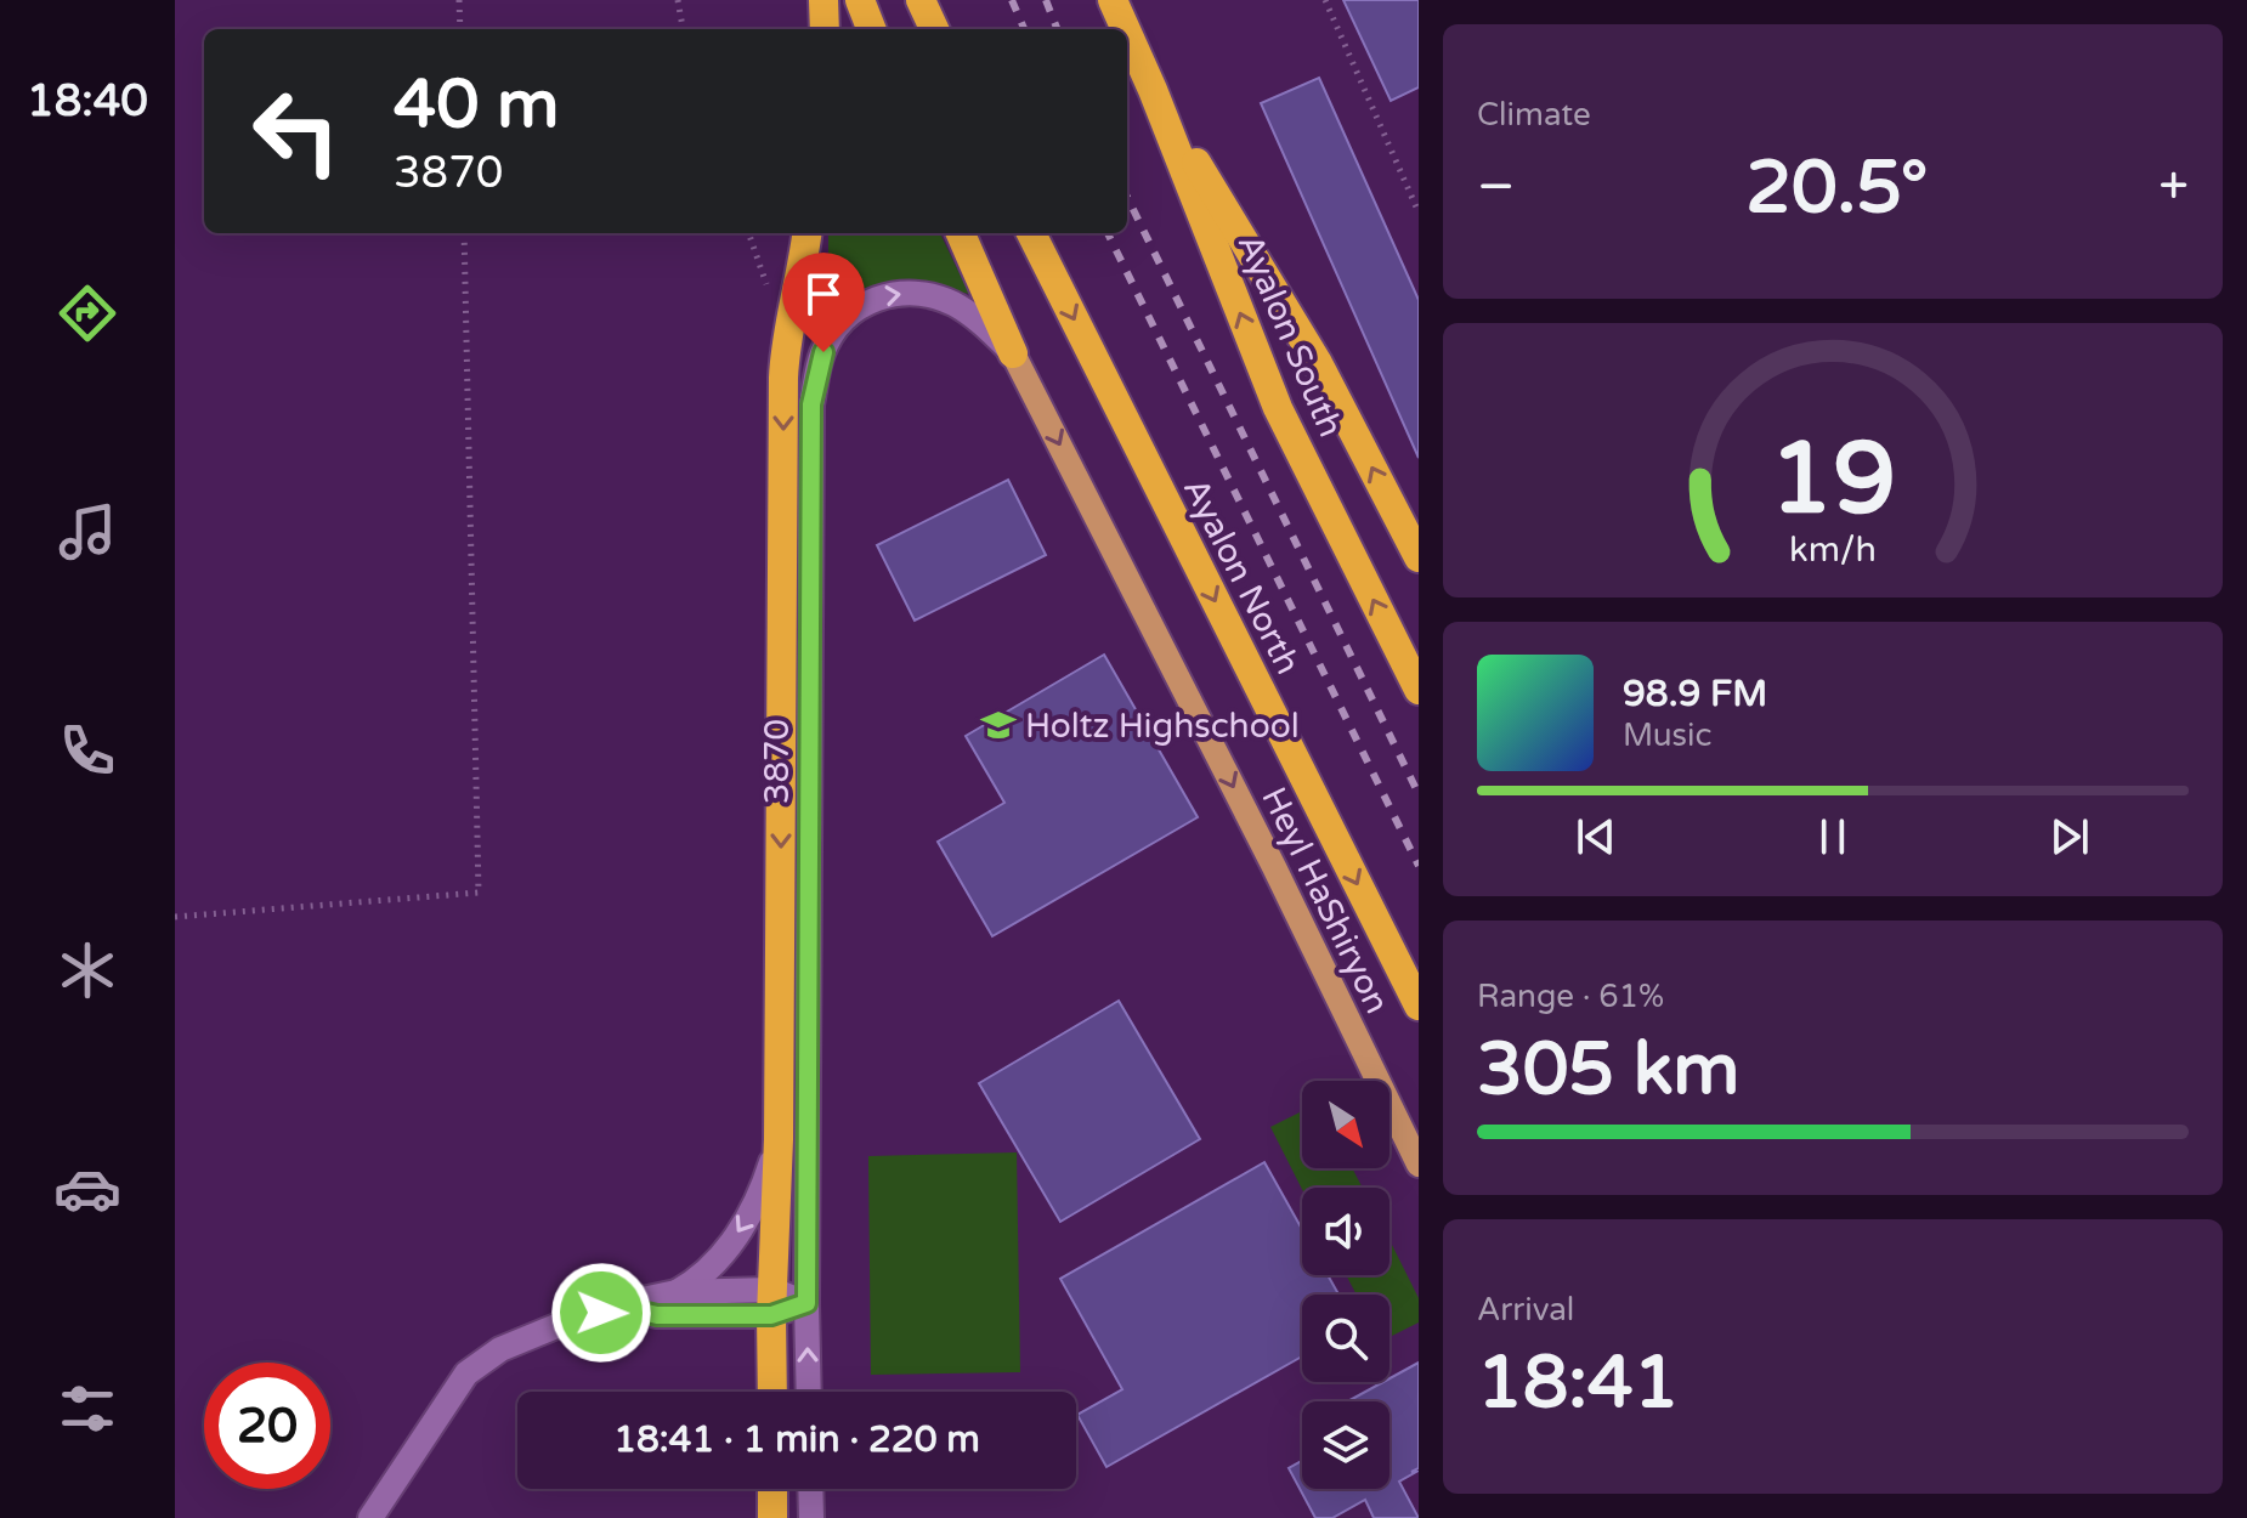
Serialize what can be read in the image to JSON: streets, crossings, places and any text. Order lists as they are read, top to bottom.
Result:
{
  "streets": {
    "highway": ["Ayalon South", "Ayalon North"],
    "main road": ["Heyl HaShiryon"],
    "street": ["3870"]
  },
  "crossings": [
    ["3870", "Heyl HaShiryon"]
  ],
  "one_way": ["3870", "Heyl HaShiryon"],
  "places": {
    "school or university": ["Holtz Highschool"]
  },
  "north": "bottom right",
  "page": {
    "tabs": "18:40",
    "tile": [
      "Climate",
      ["Range · 61%", "305 km"],
      ["Arrival", "18:41"]
    ],
    "turn": ["40 m", "3870"],
    "heat": ["−", "20.5°", "+"],
    "song": ["98.9 FM", "Music"],
    "limit": "20",
    "trip": "18:41 · 1 min · 220 m",
    "gauge": ["19", "km/h"]
  }
}
